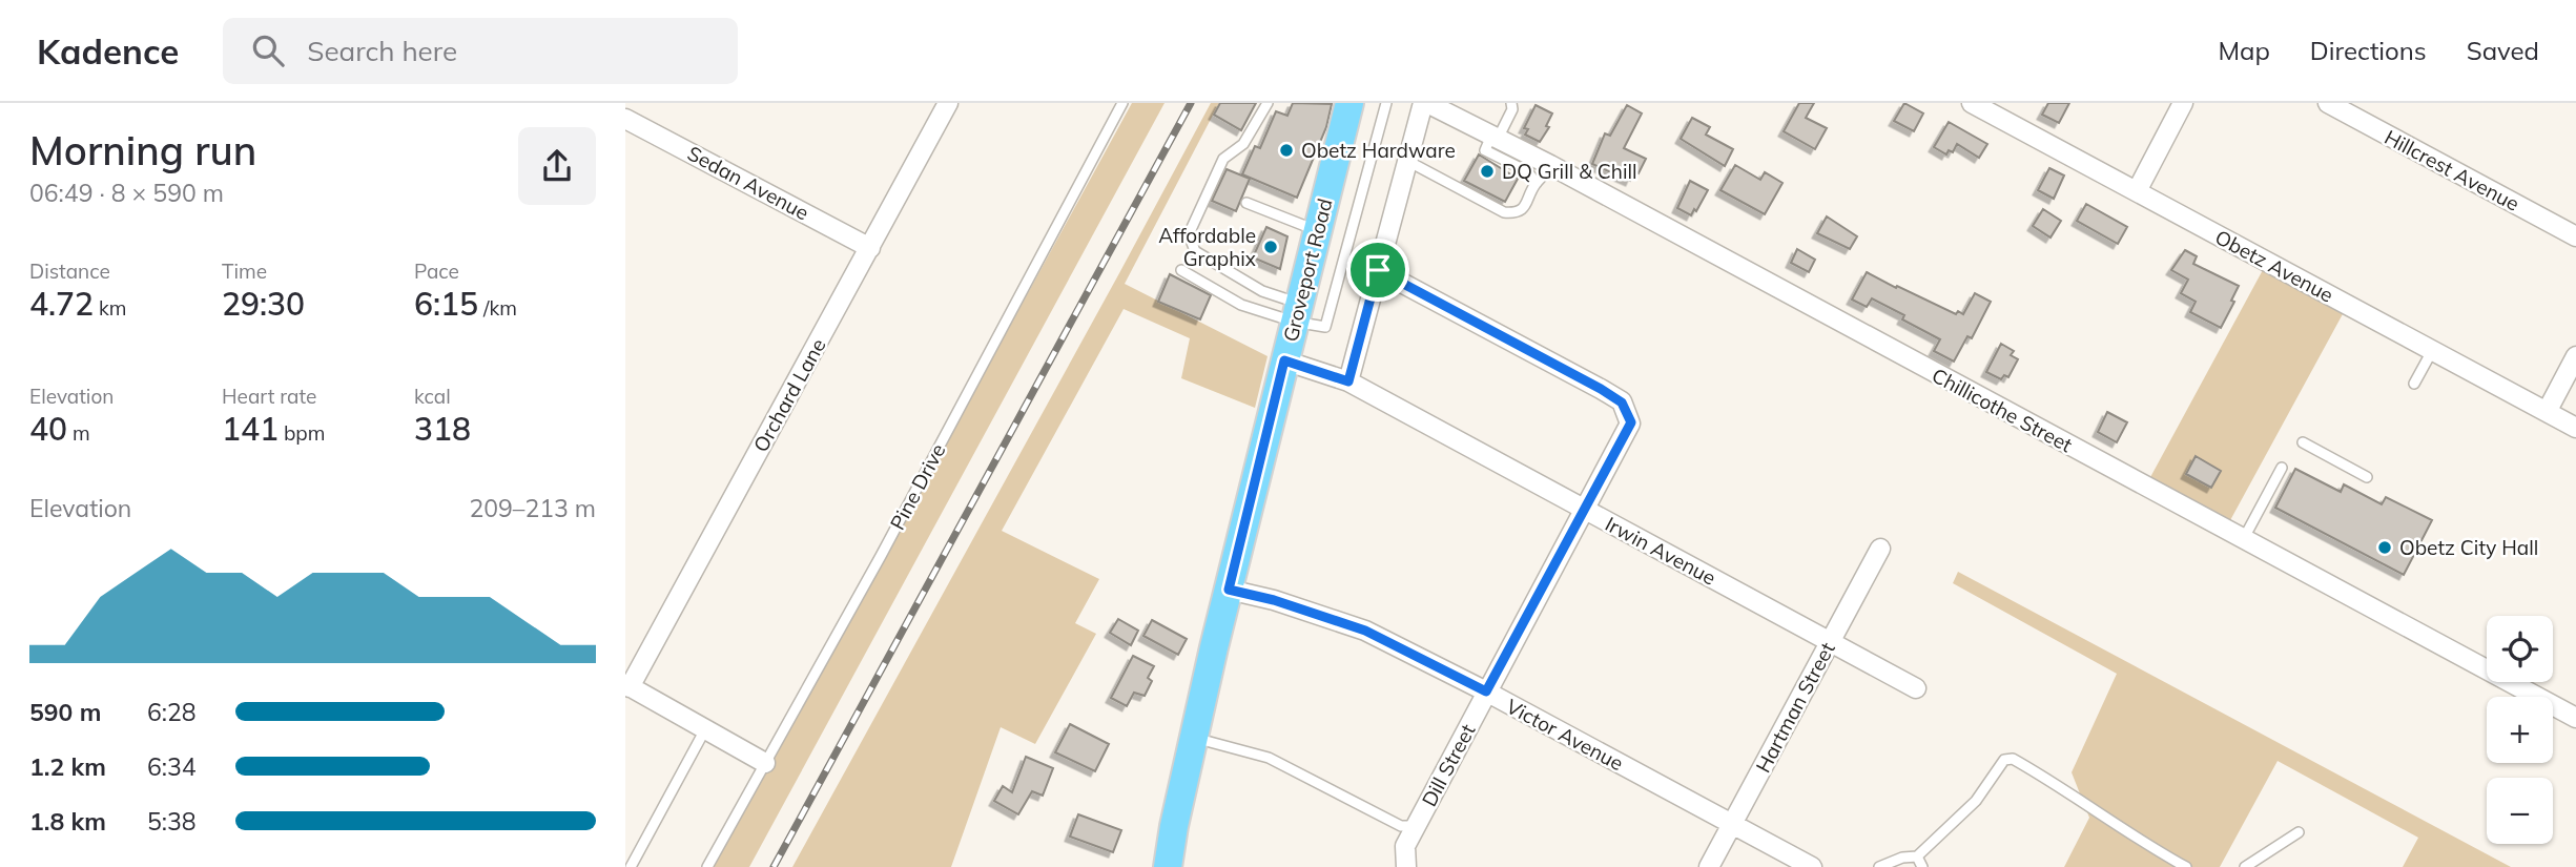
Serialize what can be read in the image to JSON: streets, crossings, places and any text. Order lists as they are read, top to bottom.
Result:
{
  "streets": {
    "main road": ["Groveport Road"],
    "street": [
      "Hillcrest Avenue",
      "Sedan Avenue",
      "Obetz Avenue",
      "Orchard Lane",
      "Chillicothe Street",
      "Irwin Avenue",
      "Hartman Street",
      "Victor Avenue",
      "Dill Street"
    ],
    "lane": ["Pine Drive"]
  },
  "crossings": [
    ["Sedan Avenue", "Orchard Lane"],
    ["Groveport Road", "Irwin Avenue"],
    ["Groveport Road", "Victor Avenue"],
    ["Irwin Avenue", "Hartman Street"],
    ["Irwin Avenue", "Dill Street"],
    ["Hartman Street", "Victor Avenue"],
    ["Victor Avenue", "Dill Street"]
  ],
  "places": [
    "Obetz Hardware",
    "DQ Grill & Chill",
    "Affordable Graphix",
    "Obetz City Hall"
  ],
  "page": {
    "header": "Kadence",
    "search": "Search here",
    "nav": ["Map", "Directions", "Saved"],
    "heading": ["Morning run", "06:49 · 8 × 590 m"],
    "stats": [
      ["Distance", "4.72 km"],
      ["Time", "29:30"],
      ["Pace", "6:15 /km"],
      ["Elevation", "40 m"],
      ["Heart rate", "141 bpm"],
      ["kcal", "318"]
    ],
    "chart": ["Elevation", "209–213 m"],
    "map_buttons": ["+", "−"],
    "list": [
      {
        "name": "590 m",
        "note": "6:28"
      },
      {
        "name": "1.2 km",
        "note": "6:34"
      },
      {
        "name": "1.8 km",
        "note": "5:38"
      }
    ]
  }
}
